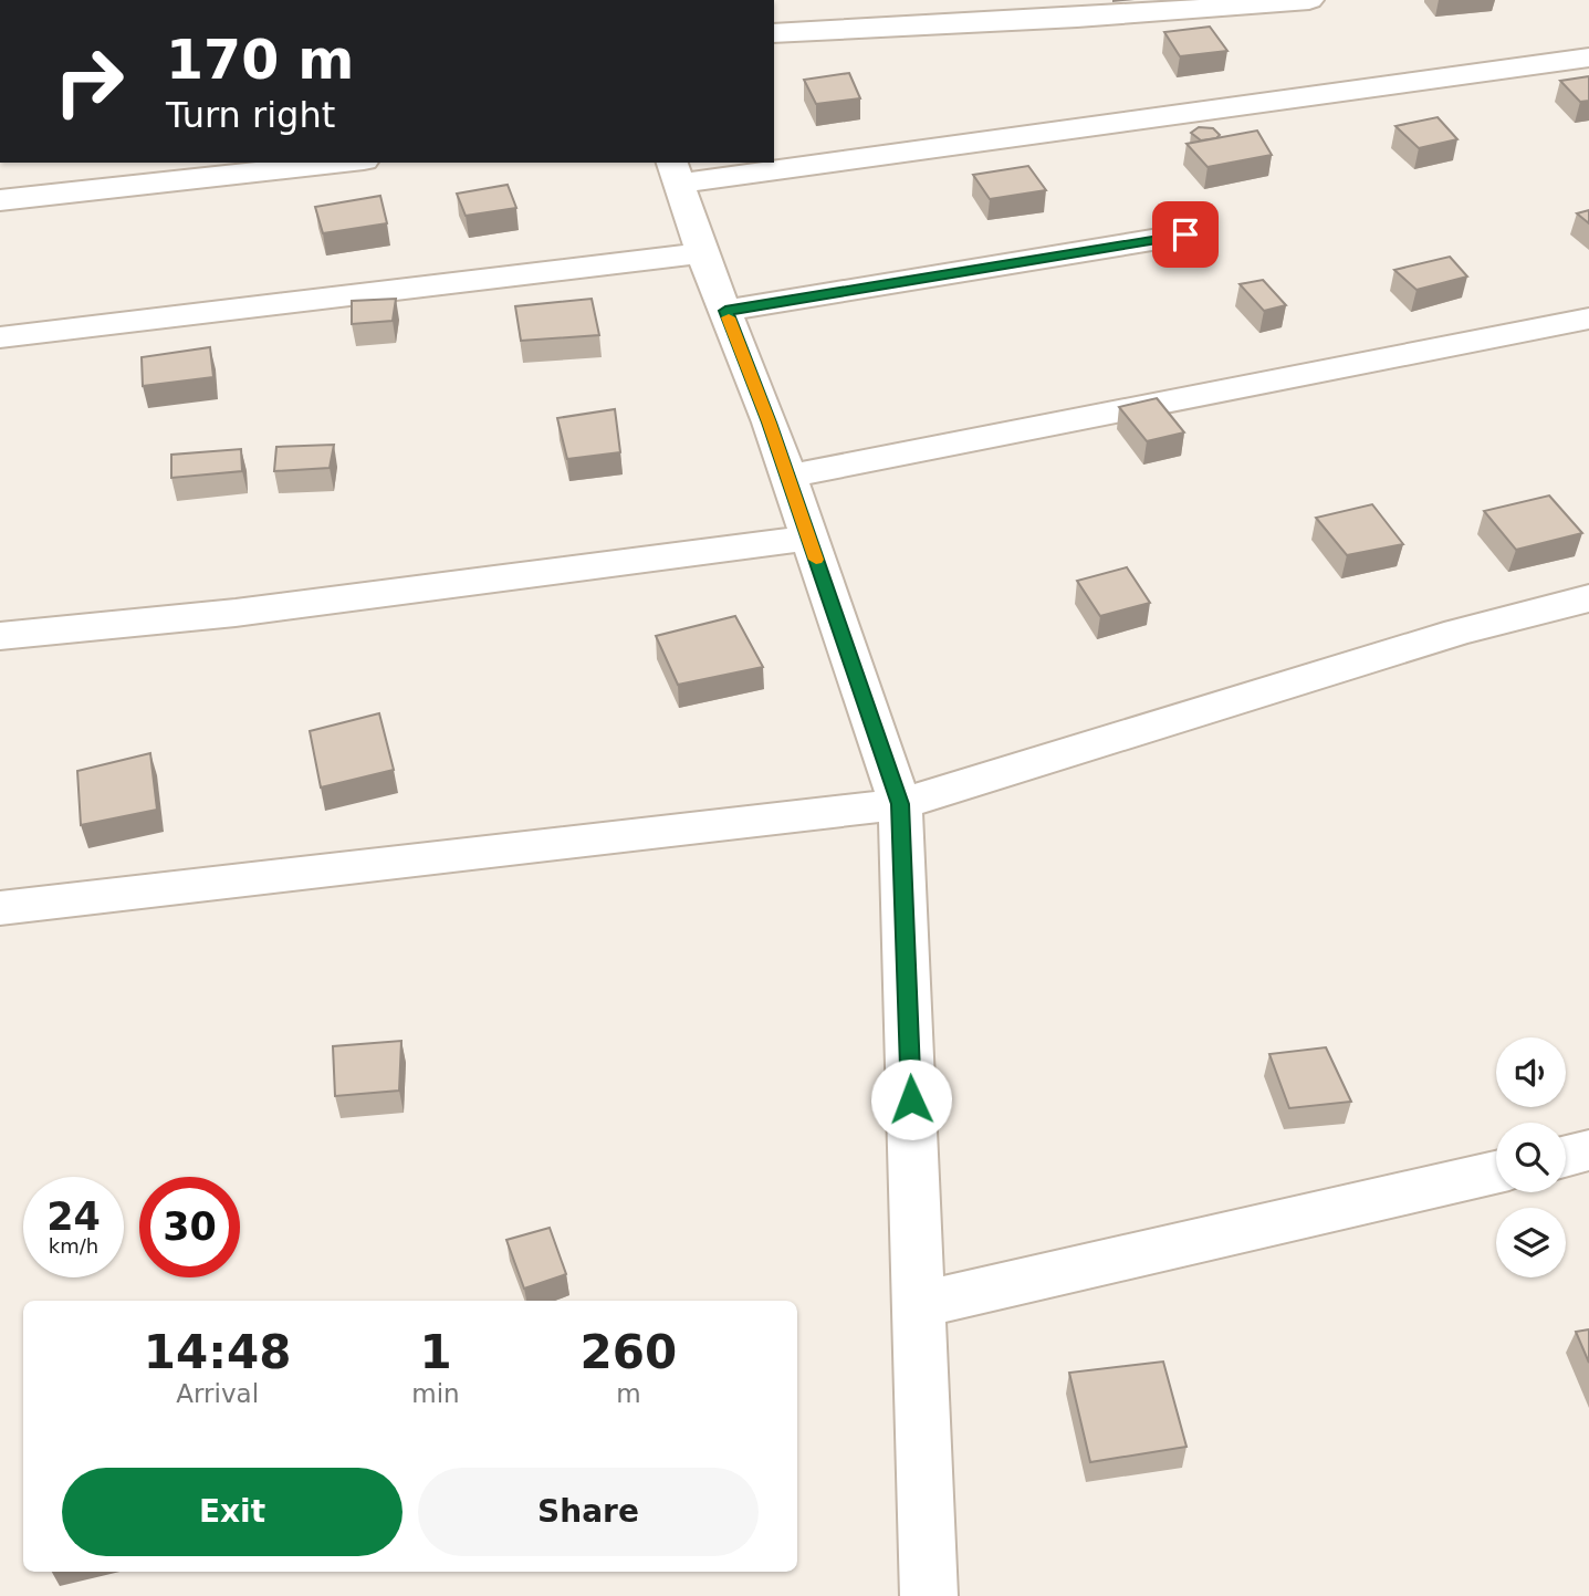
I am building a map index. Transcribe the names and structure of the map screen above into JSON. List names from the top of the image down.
{
  "page": {
    "turn": ["170 m", "Turn right"],
    "speed": "24 km/h",
    "limit": "30",
    "eta": [
      "14:48",
      "Arrival",
      "1",
      "min",
      "260",
      "m"
    ],
    "buttons": ["Exit", "Share"]
  }
}
